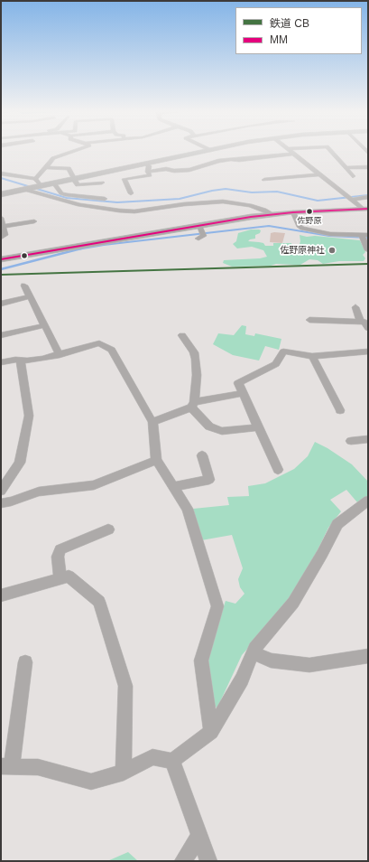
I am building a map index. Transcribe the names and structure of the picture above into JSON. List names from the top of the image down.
{
  "places": ["佐野原", "佐野原神社"],
  "lines": ["transit line MM", "rail line CB"],
  "legend": ["鉄道 CB", "MM"]
}
